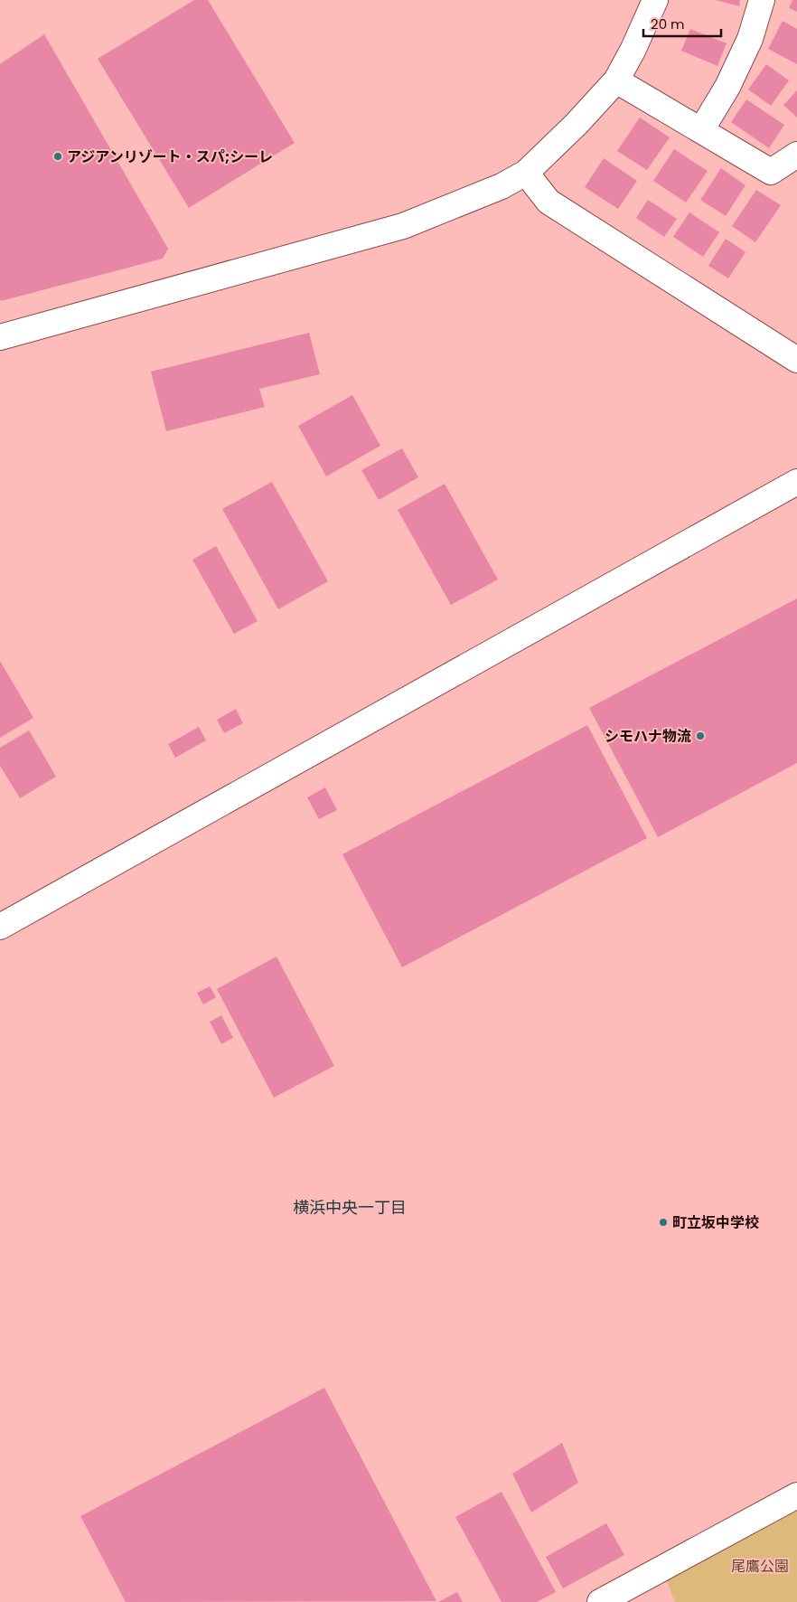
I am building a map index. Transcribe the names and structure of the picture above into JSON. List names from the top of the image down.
{
  "districts": ["横浜中央一丁目"],
  "parks": ["尾鷹公園"],
  "places": ["アジアンリゾート・スパ;シーレ", "シモハナ物流", "町立坂中学校"],
  "scale_bar": "20 m"
}
